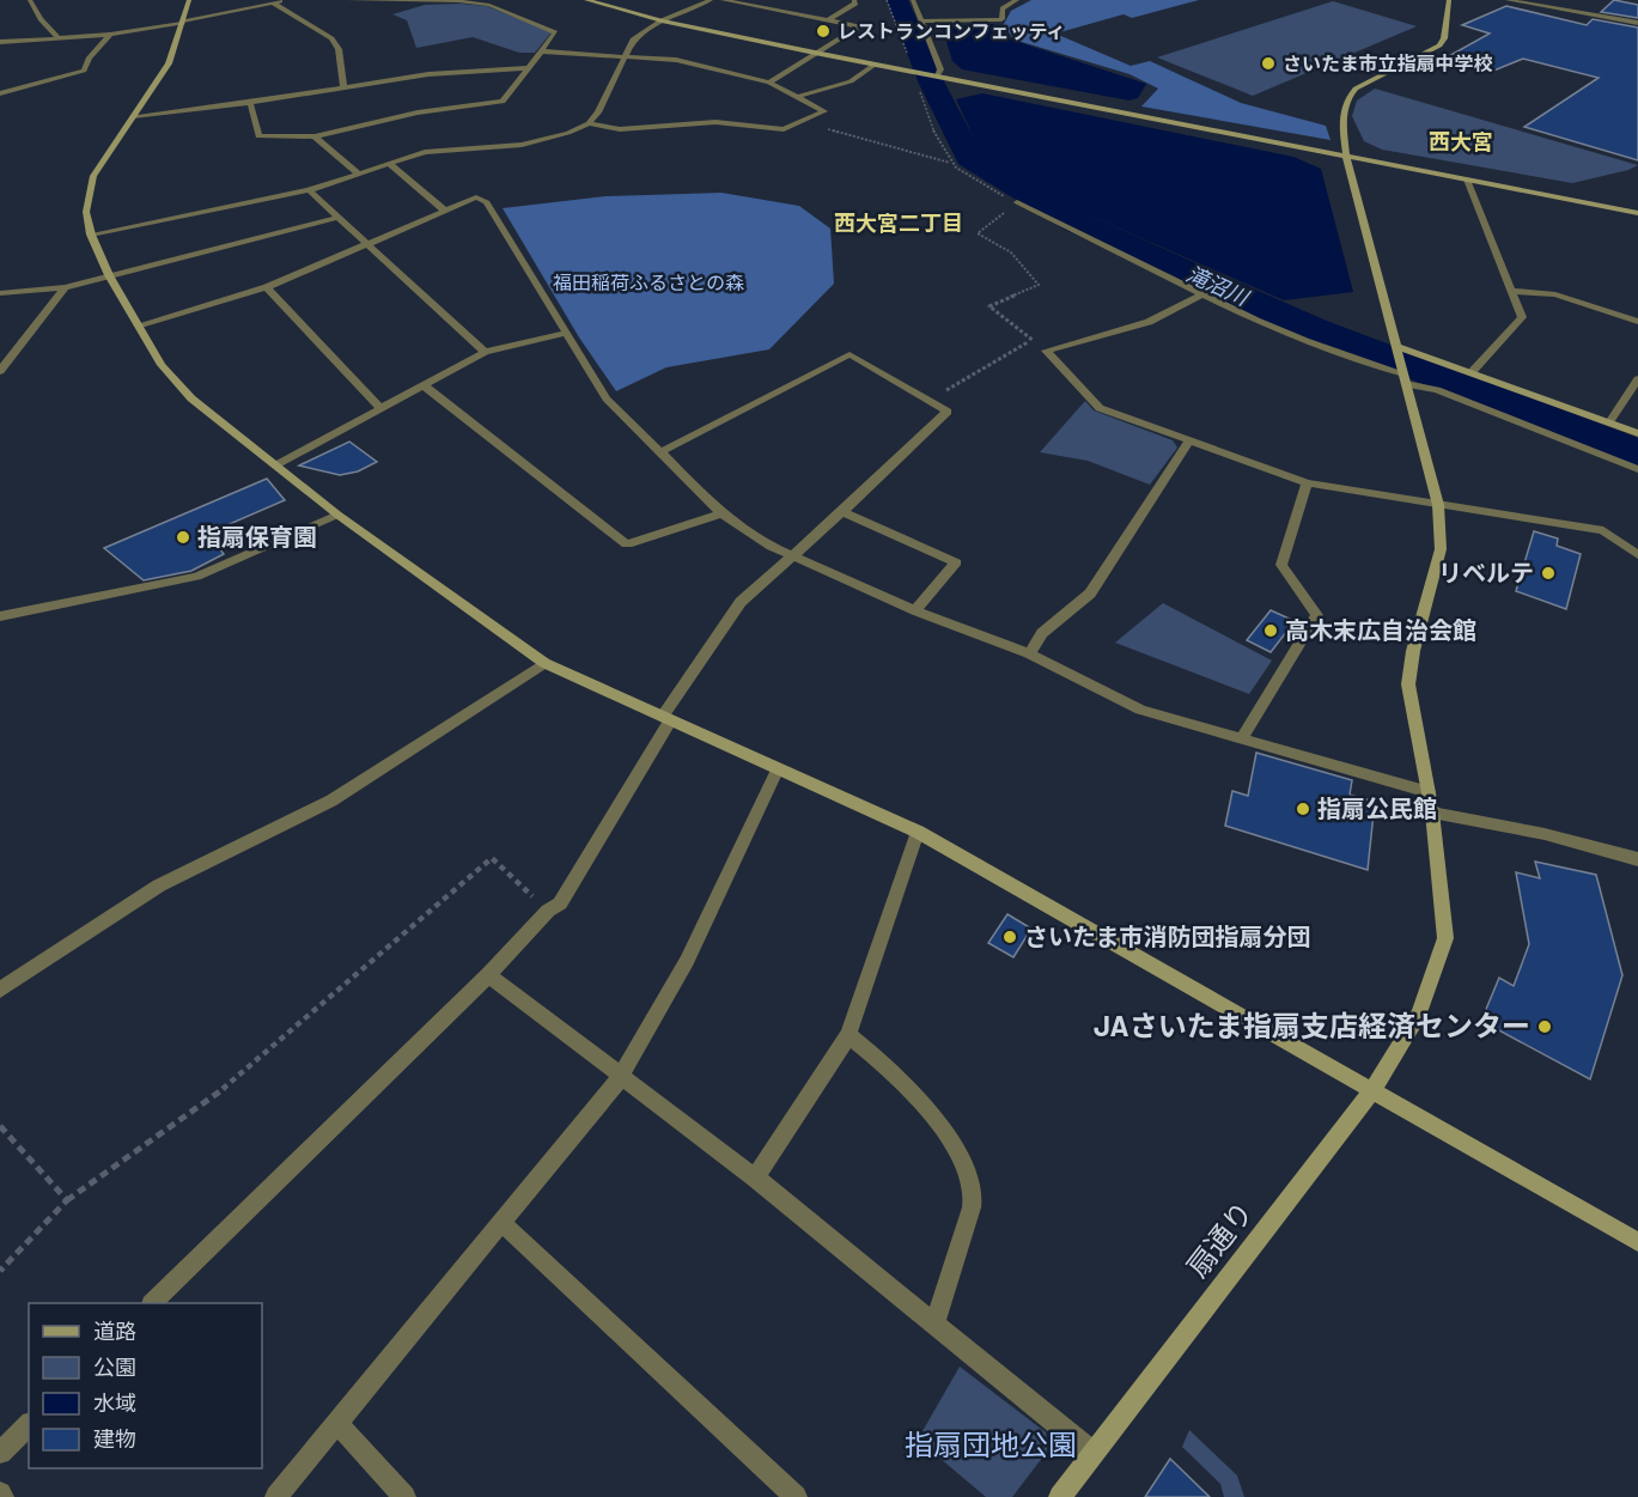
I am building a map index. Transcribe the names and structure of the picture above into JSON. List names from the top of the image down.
{
  "streets": {
    "street": ["扇通り"]
  },
  "districts": ["西大宮", "西大宮二丁目"],
  "water": ["滝沼川"],
  "parks": ["福田稲荷ふるさとの森", "指扇団地公園"],
  "places": [
    "レストランコンフェッティ",
    "さいたま市立指扇中学校",
    "指扇保育園",
    "リベルテ",
    "高木末広自治会館",
    "指扇公民館",
    "さいたま市消防団指扇分団",
    "JAさいたま指扇支店経済センター"
  ],
  "legend": [
    "道路",
    "公園",
    "水域",
    "建物"
  ]
}
